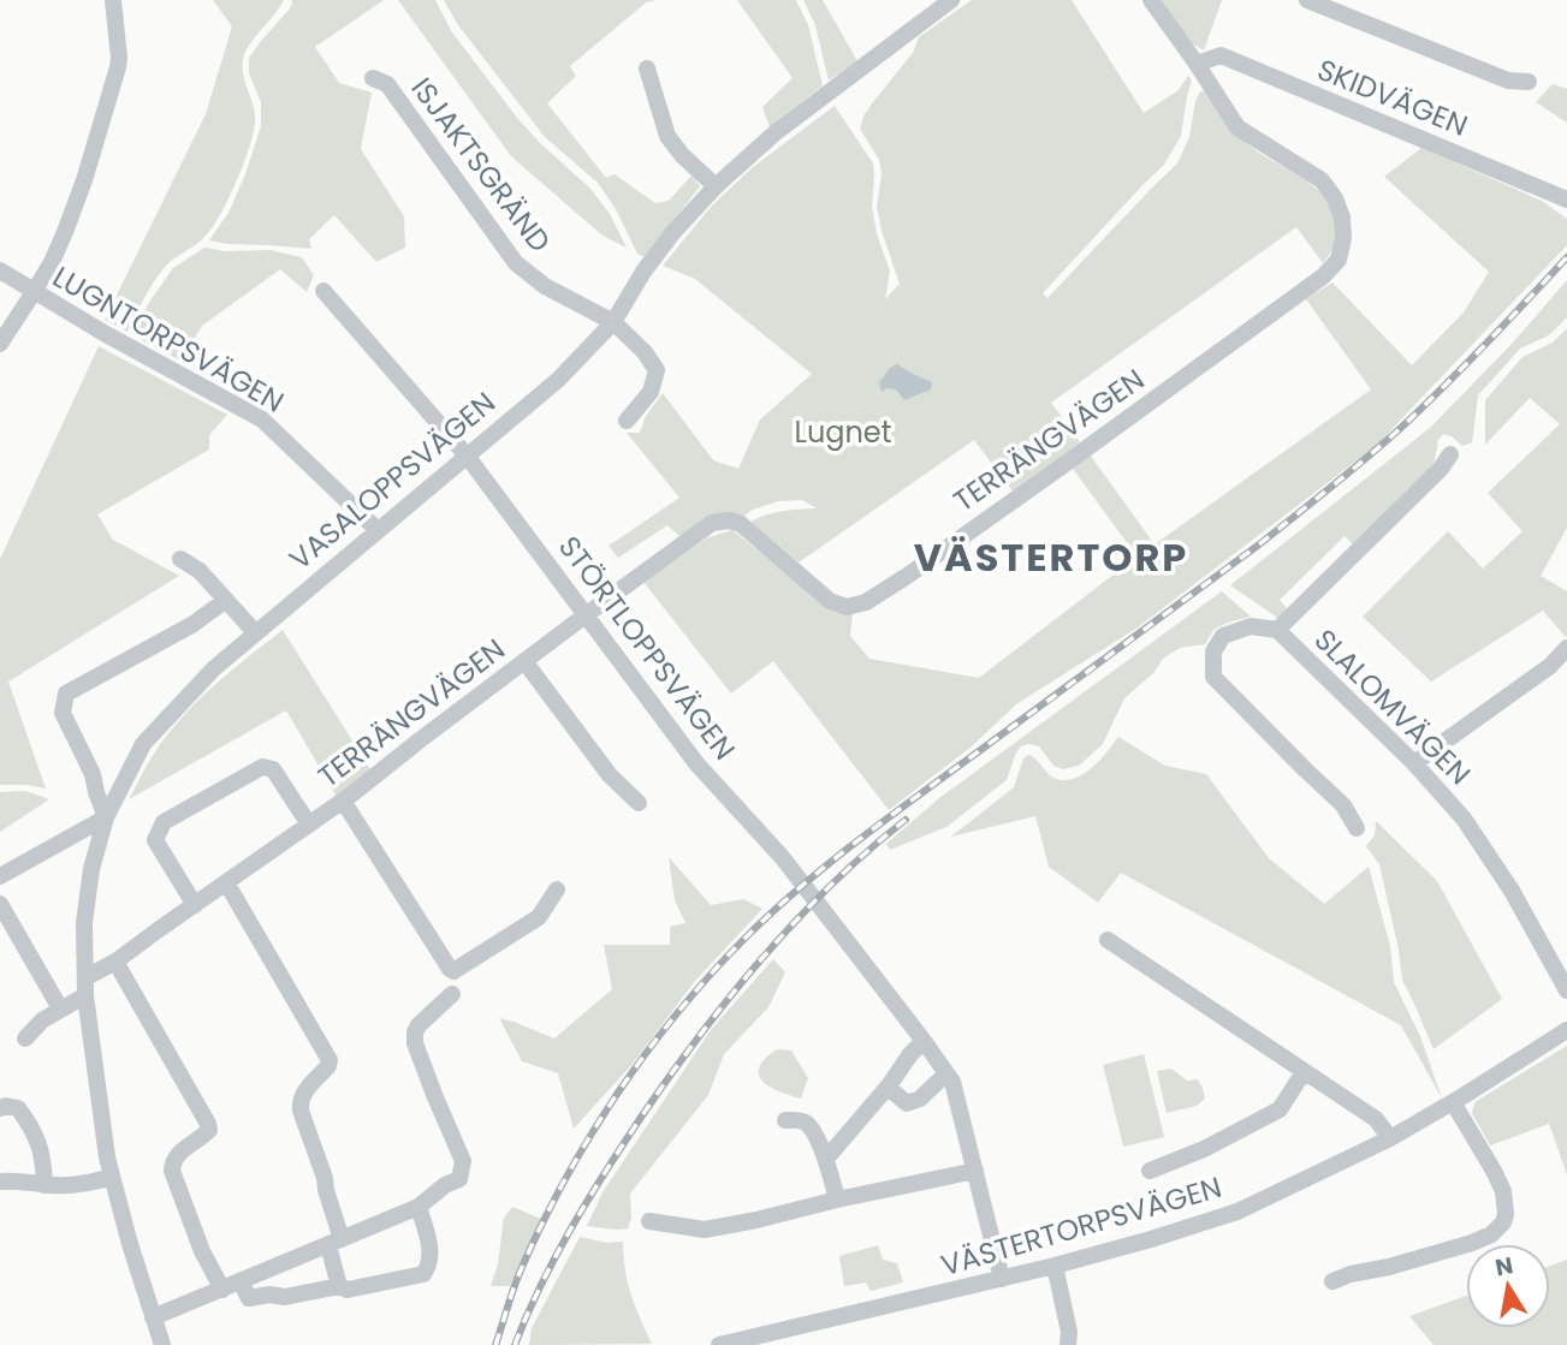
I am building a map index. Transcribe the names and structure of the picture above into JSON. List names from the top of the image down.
{
  "streets": {
    "street": [
      "SKIDVÄGEN",
      "ISJAKTSGRÄND",
      "LUGNTORPSVÄGEN",
      "TERRÄNGVÄGEN",
      "VASALOPPSVÄGEN",
      "STÖRTLOPPSVÄGEN",
      "SLALOMVÄGEN",
      "VÄSTERTORPSVÄGEN"
    ]
  },
  "crossings": [
    ["SKIDVÄGEN", "TERRÄNGVÄGEN"],
    ["ISJAKTSGRÄND", "VASALOPPSVÄGEN"],
    ["LUGNTORPSVÄGEN", "VASALOPPSVÄGEN"],
    ["TERRÄNGVÄGEN", "VASALOPPSVÄGEN"],
    ["TERRÄNGVÄGEN", "STÖRTLOPPSVÄGEN"],
    ["VASALOPPSVÄGEN", "STÖRTLOPPSVÄGEN"],
    ["STÖRTLOPPSVÄGEN", "VÄSTERTORPSVÄGEN"]
  ],
  "districts": ["VÄSTERTORP"],
  "parks": ["Lugnet"],
  "north": "top"
}
